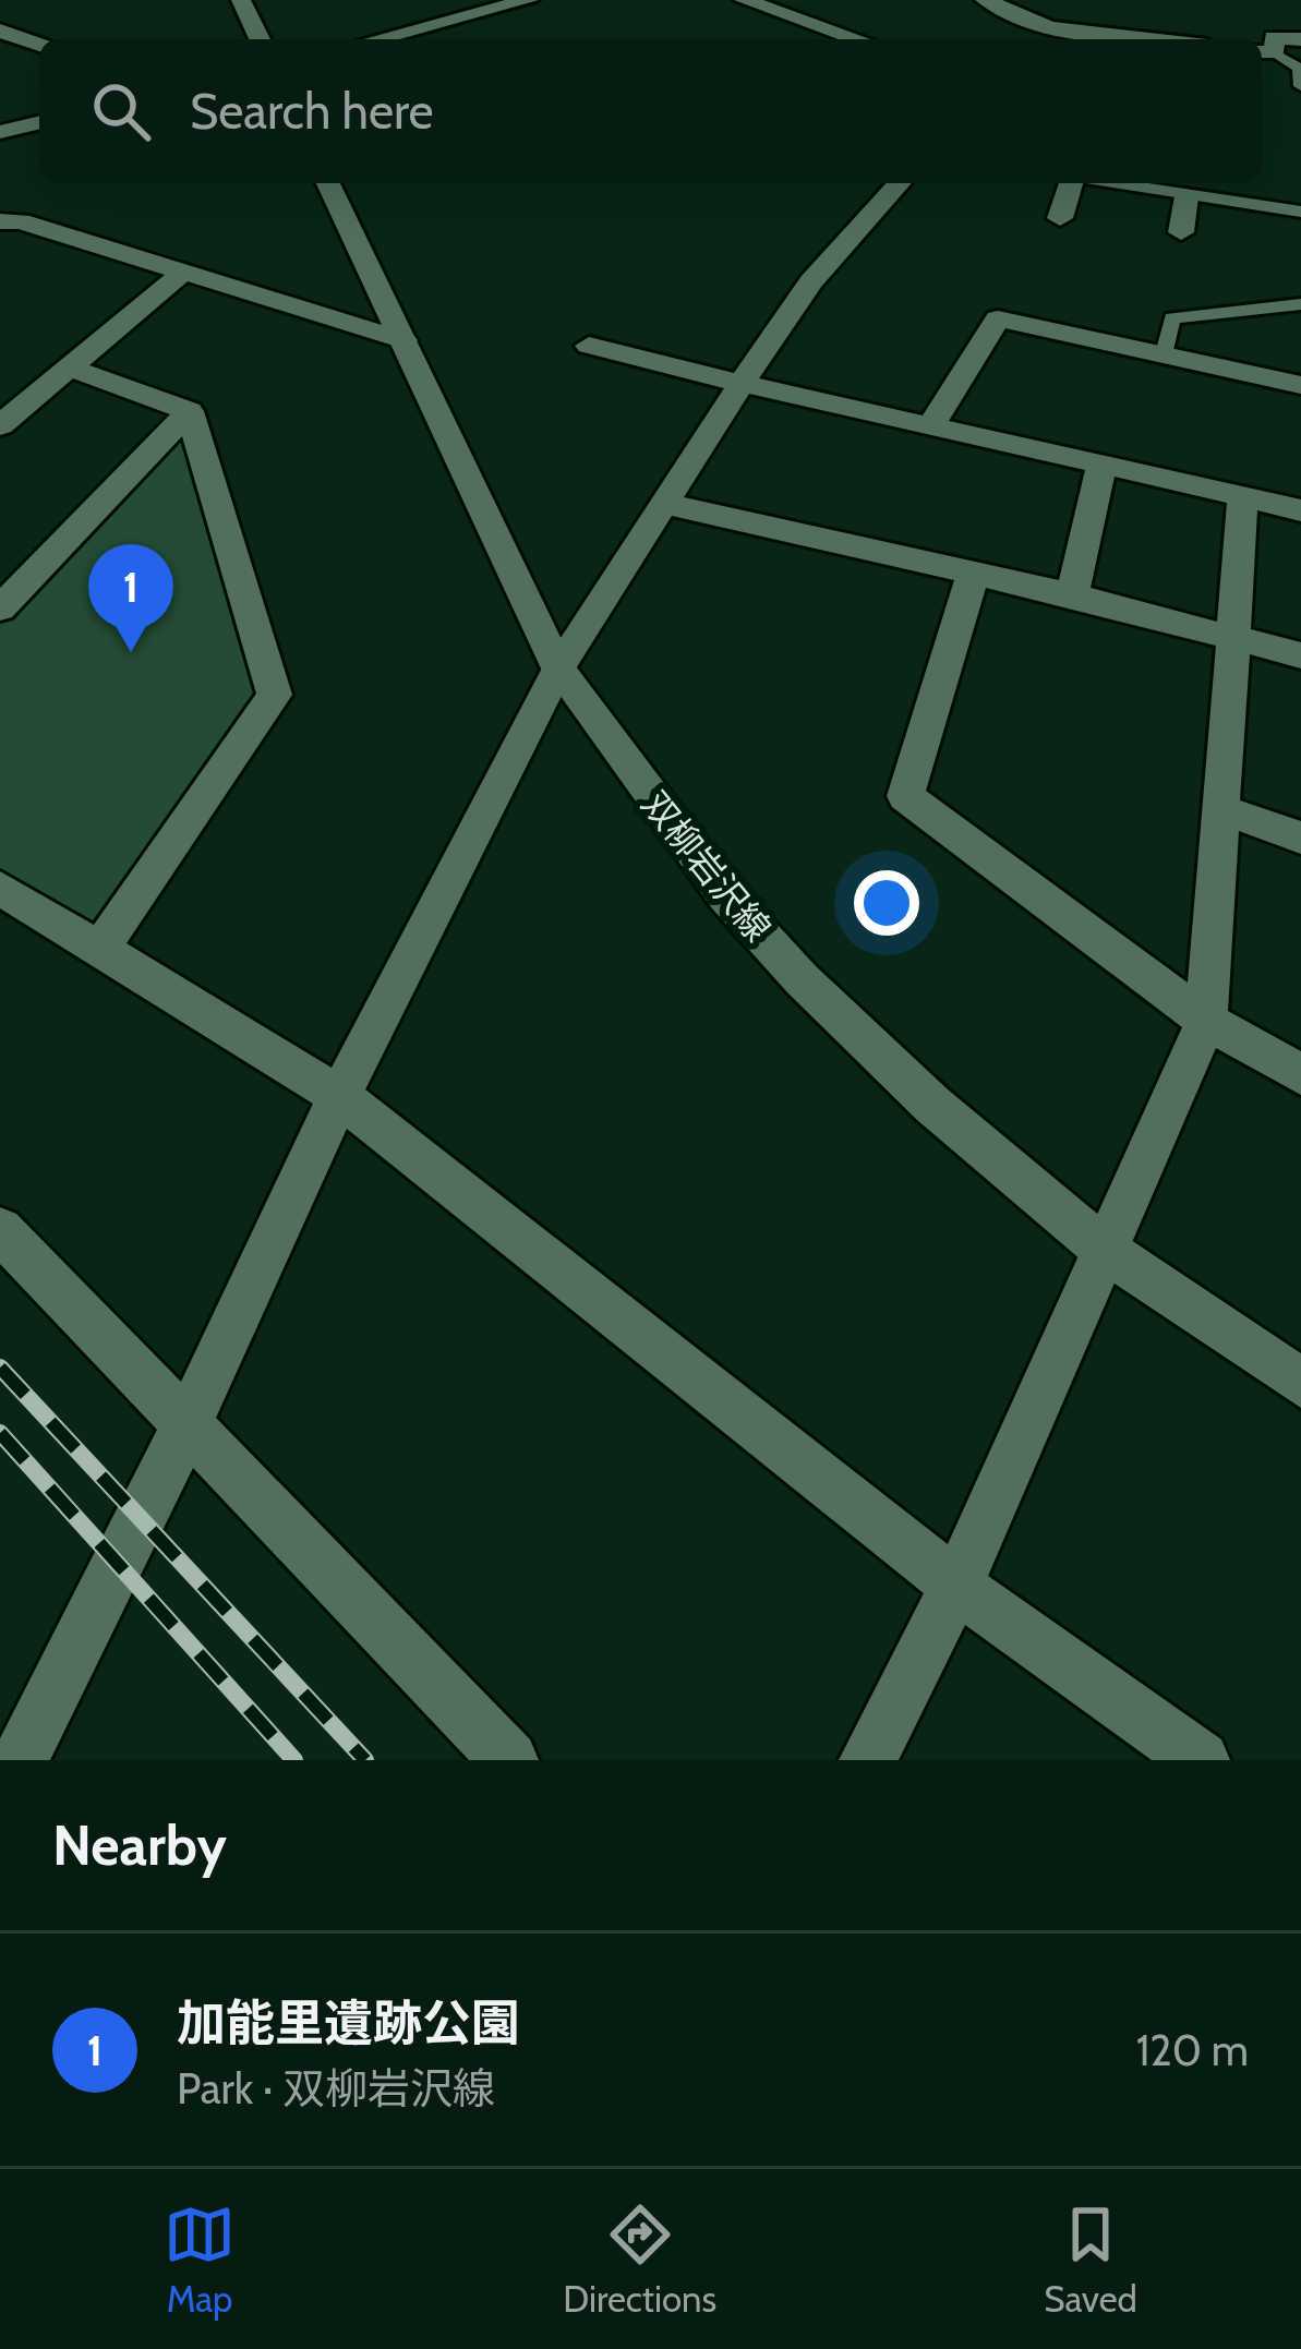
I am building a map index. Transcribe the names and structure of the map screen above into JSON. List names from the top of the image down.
{
  "streets": {
    "street": ["双柳岩沢線"]
  },
  "page": {
    "search": "Search here",
    "pins": "1",
    "heading": "Nearby",
    "list": [
      {
        "mark": "1",
        "name": "加能里遺跡公園",
        "note": "Park · 双柳岩沢線",
        "value": "120 m"
      }
    ],
    "nav": ["Map", "Directions", "Saved"]
  }
}
